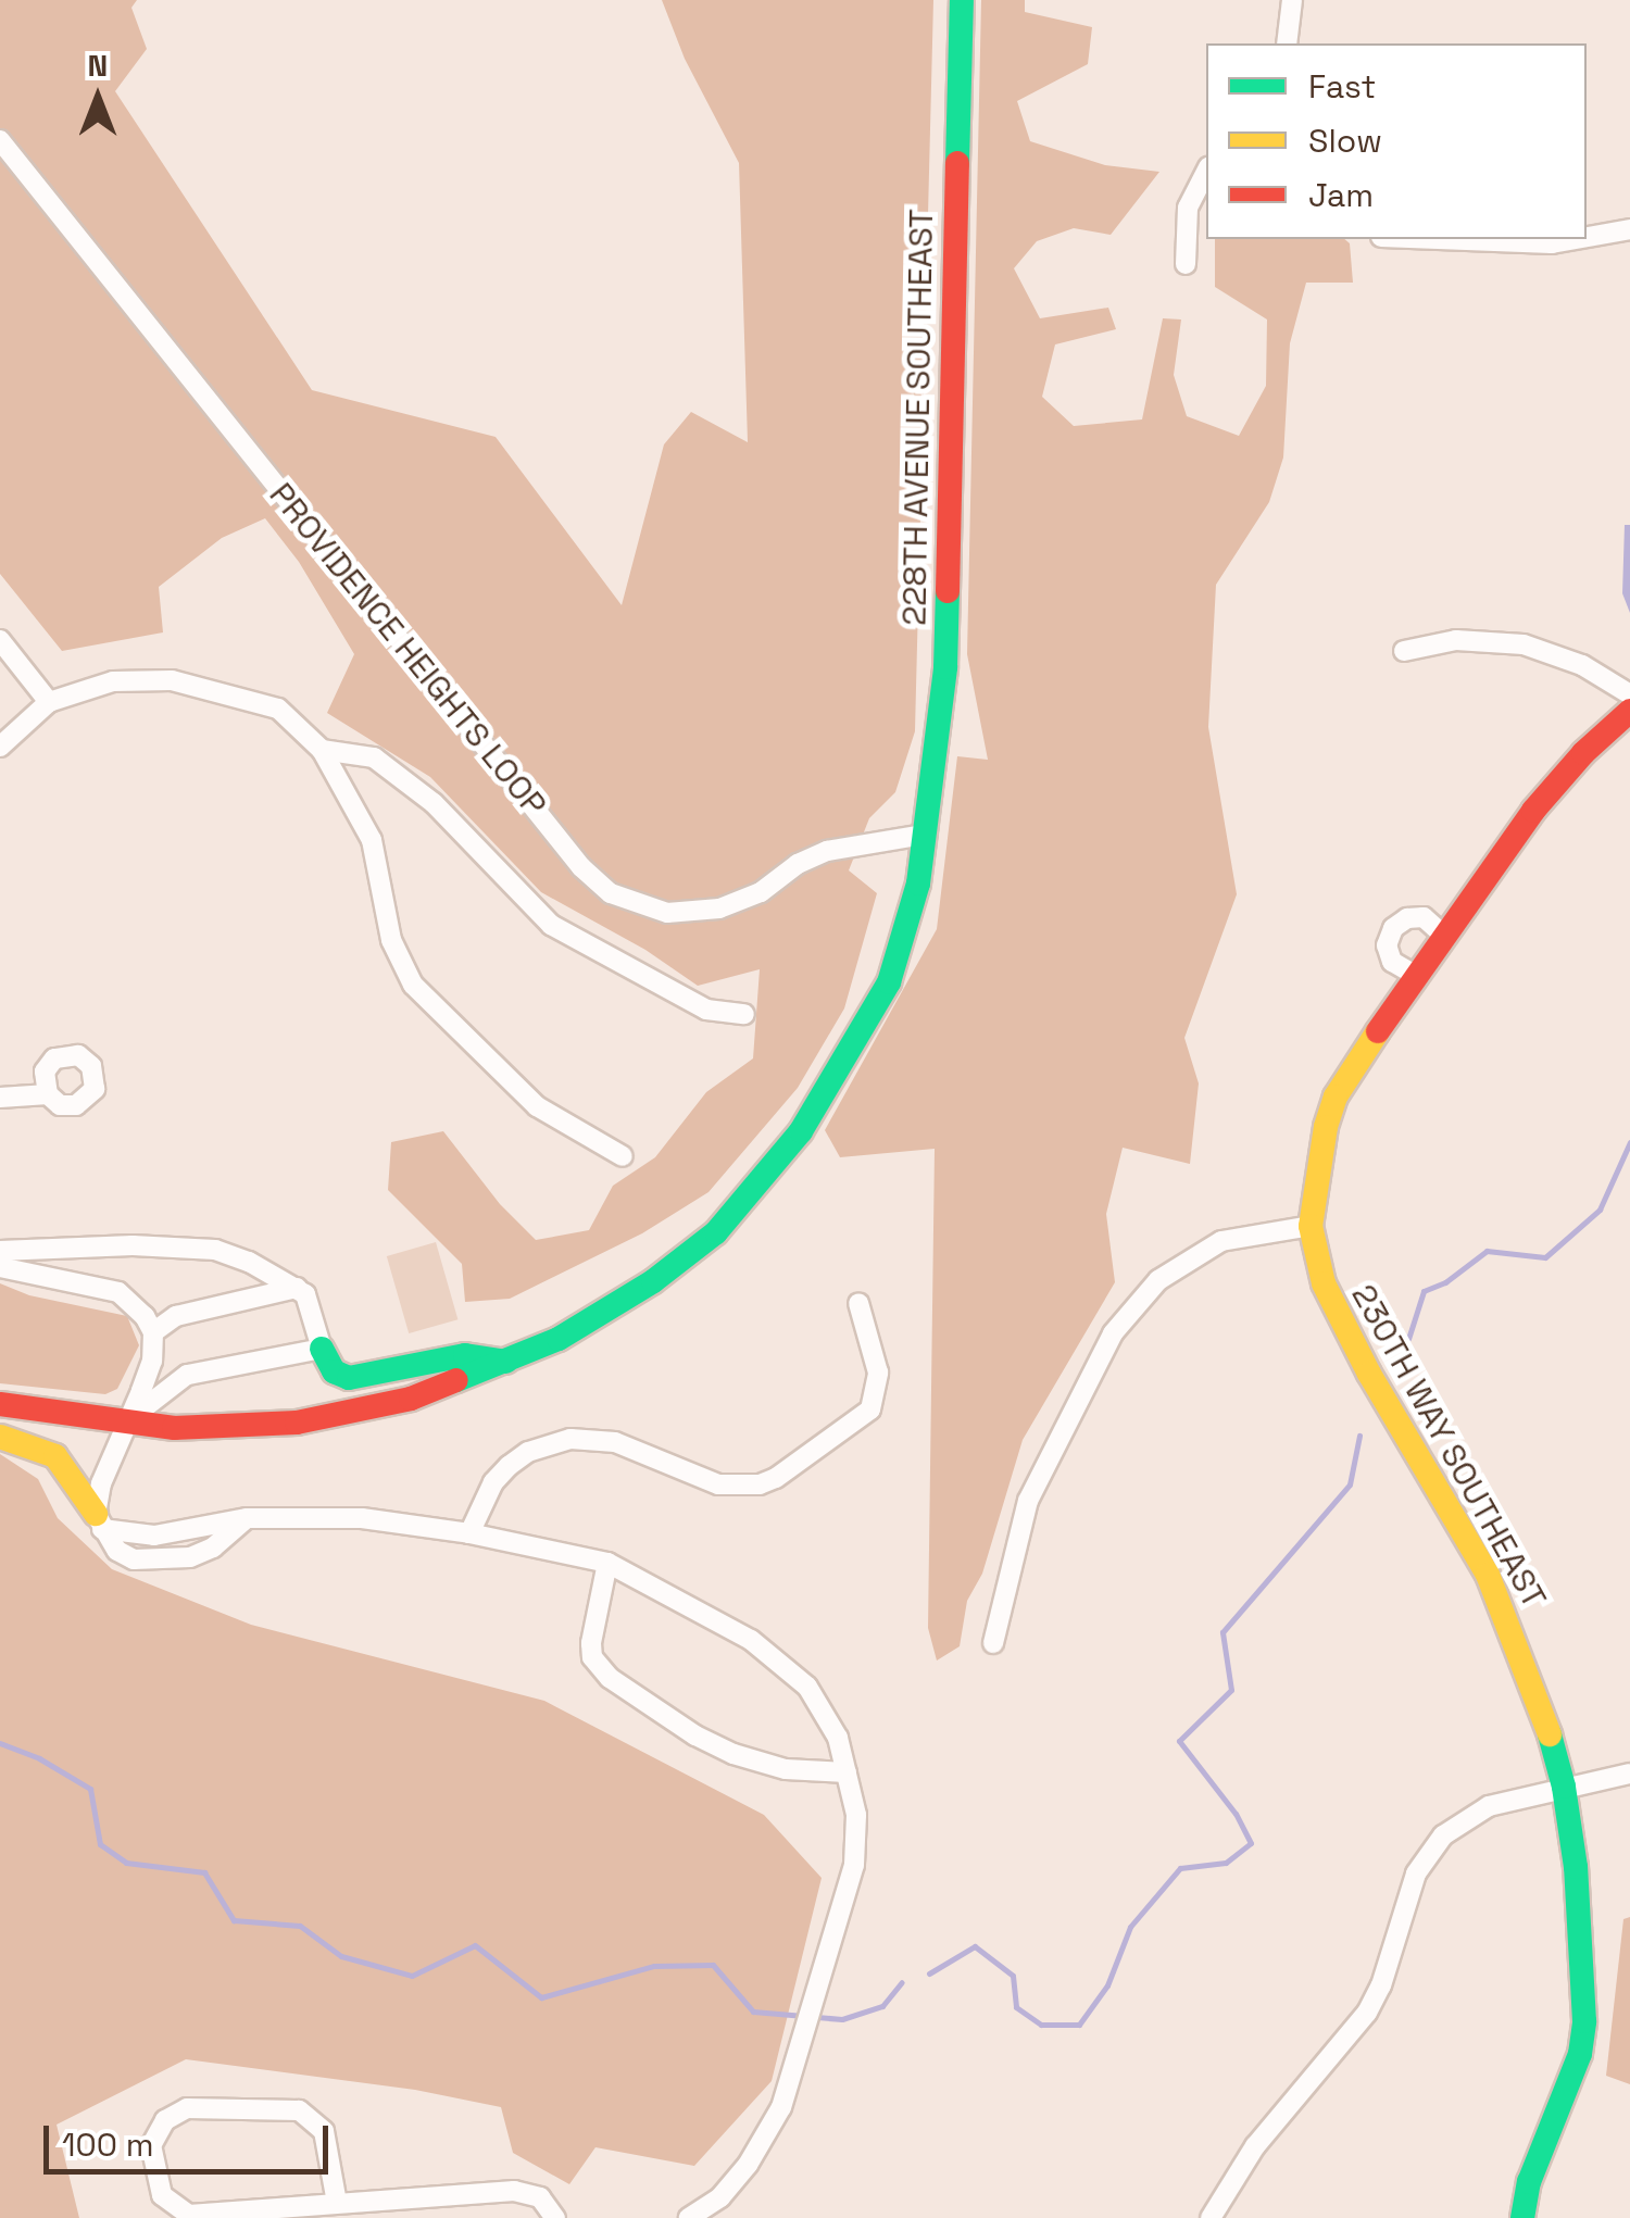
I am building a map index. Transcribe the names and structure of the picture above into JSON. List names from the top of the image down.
{
  "streets": {
    "main road": ["228TH AVENUE SOUTHEAST", "230TH WAY SOUTHEAST"],
    "street": ["PROVIDENCE HEIGHTS LOOP"]
  },
  "crossings": [
    ["228TH AVENUE SOUTHEAST", "PROVIDENCE HEIGHTS LOOP"]
  ],
  "legend": ["Fast", "Slow", "Jam"],
  "scale_bar": "100 m",
  "north": "top"
}
